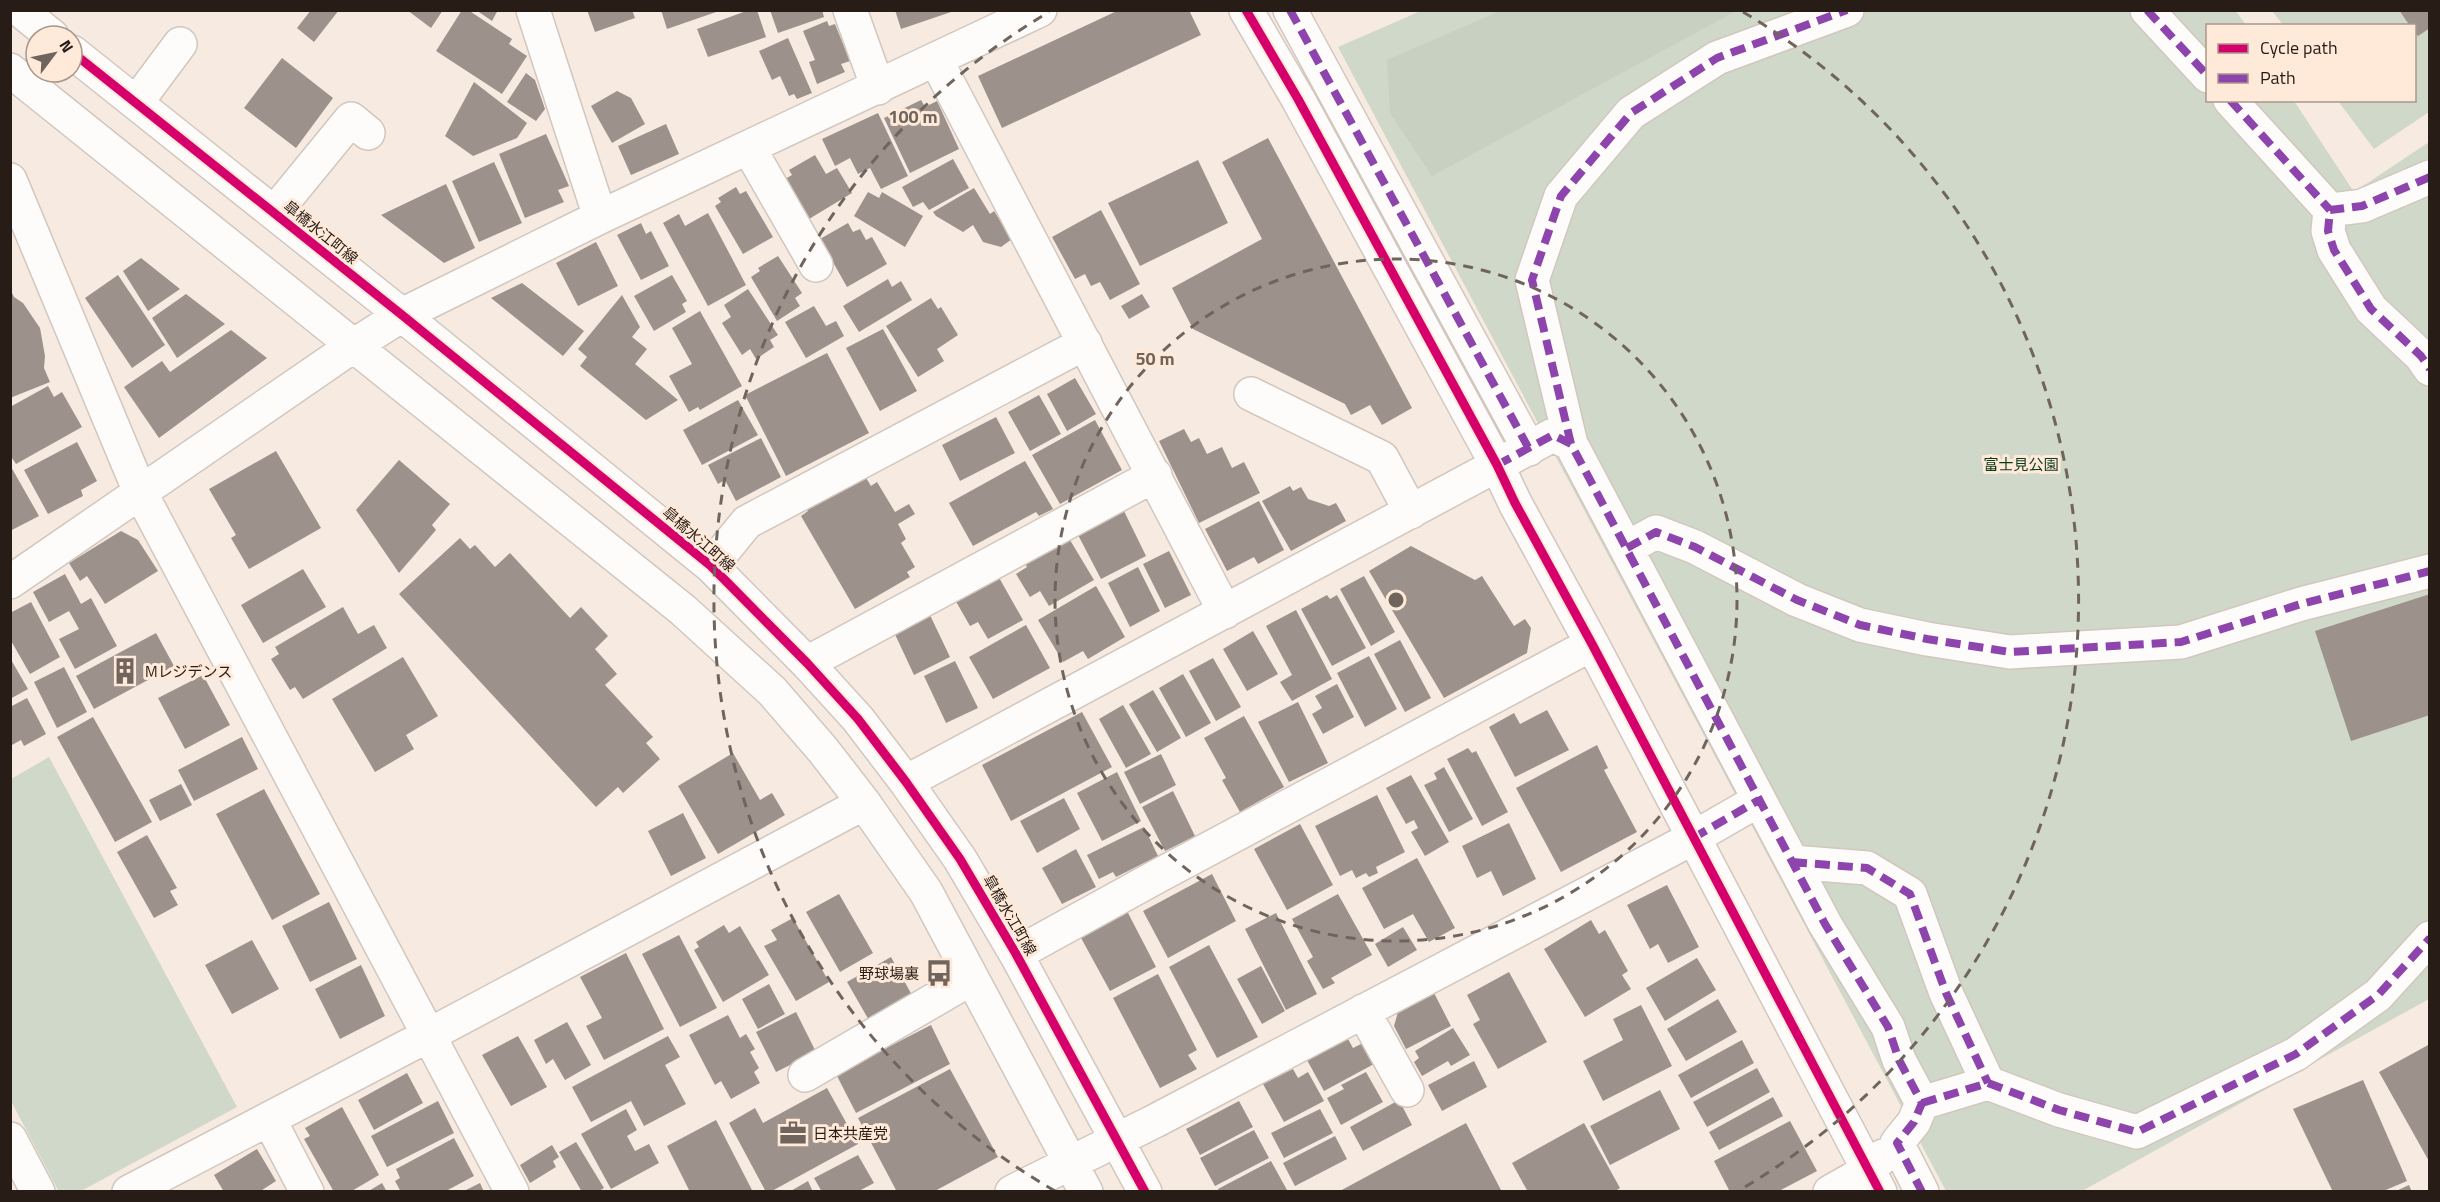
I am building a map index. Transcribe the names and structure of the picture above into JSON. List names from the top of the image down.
{
  "streets": {
    "street": ["皐橋水江町線"]
  },
  "parks": ["富士見公園"],
  "places": {
    "building": ["Mレジデンス"],
    "bus stop": ["野球場裏"],
    "office": ["日本共産党"]
  },
  "legend": ["Cycle path", "Path"],
  "north": "top right",
  "rings": ["100 m", "50 m"]
}
